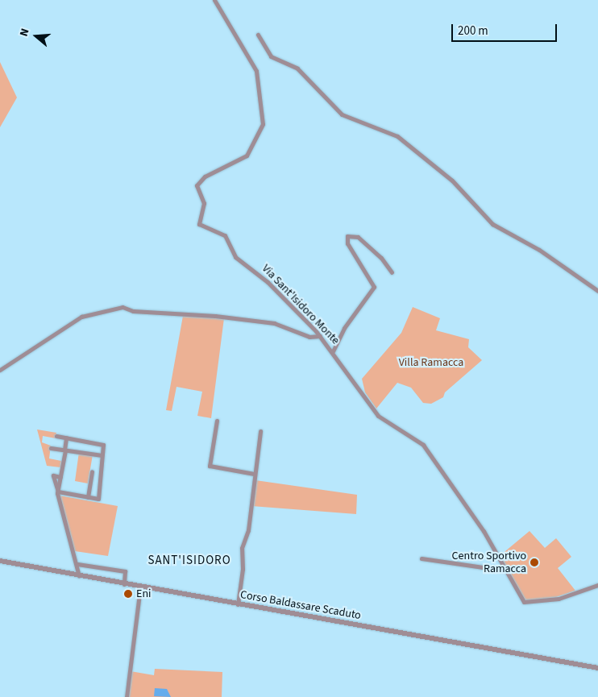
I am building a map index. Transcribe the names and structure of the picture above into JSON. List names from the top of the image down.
{
  "streets": {
    "street": ["Via Sant'Isidoro Monte", "Corso Baldassare Scaduto"]
  },
  "districts": ["SANT'ISIDORO"],
  "parks": ["Villa Ramacca"],
  "places": ["Centro Sportivo Ramacca", "Eni"],
  "scale_bar": "200 m",
  "north": "left"
}
